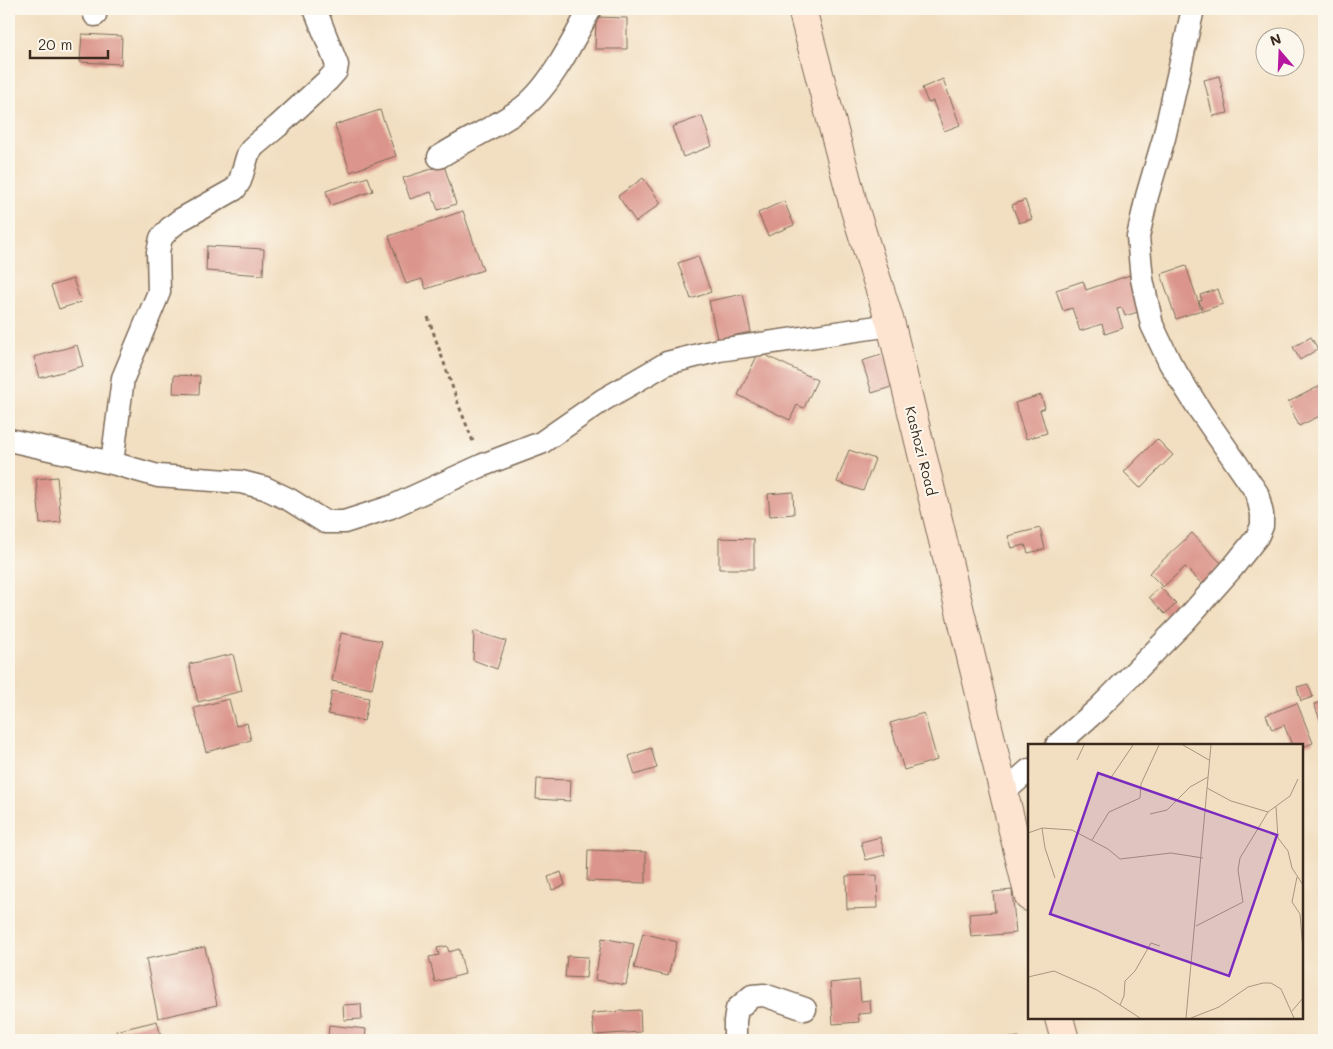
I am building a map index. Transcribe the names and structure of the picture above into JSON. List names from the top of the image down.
{
  "streets": {
    "main road": ["Kashozi Road"]
  },
  "scale_bar": "20 m",
  "north": "top"
}
